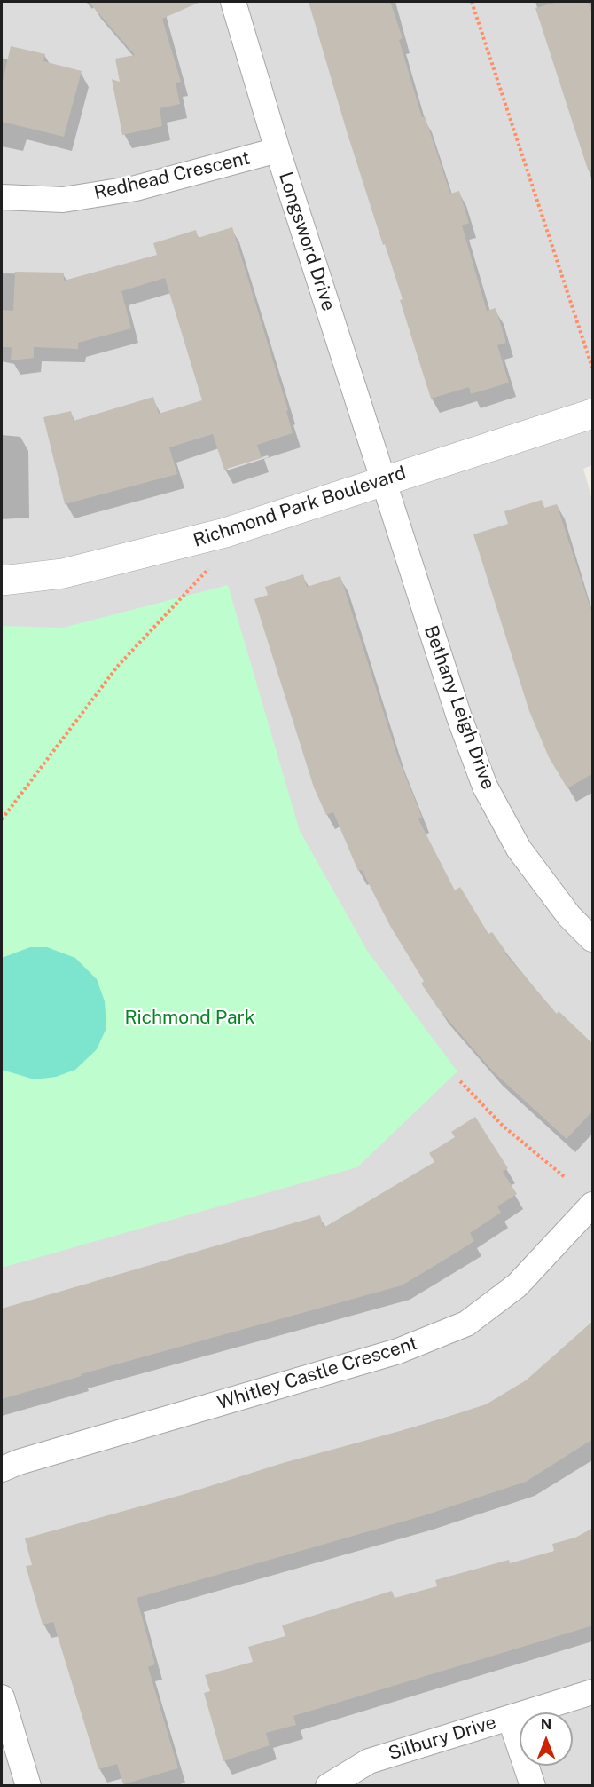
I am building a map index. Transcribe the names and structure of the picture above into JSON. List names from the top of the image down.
{
  "streets": {
    "street": [
      "Redhead Crescent",
      "Longsword Drive",
      "Richmond Park Boulevard",
      "Bethany Leigh Drive",
      "Whitley Castle Crescent",
      "Silbury Drive"
    ]
  },
  "crossings": [
    ["Redhead Crescent", "Longsword Drive"],
    ["Longsword Drive", "Richmond Park Boulevard"],
    ["Longsword Drive", "Bethany Leigh Drive"],
    ["Richmond Park Boulevard", "Bethany Leigh Drive"]
  ],
  "parks": ["Richmond Park"],
  "north": "top"
}
